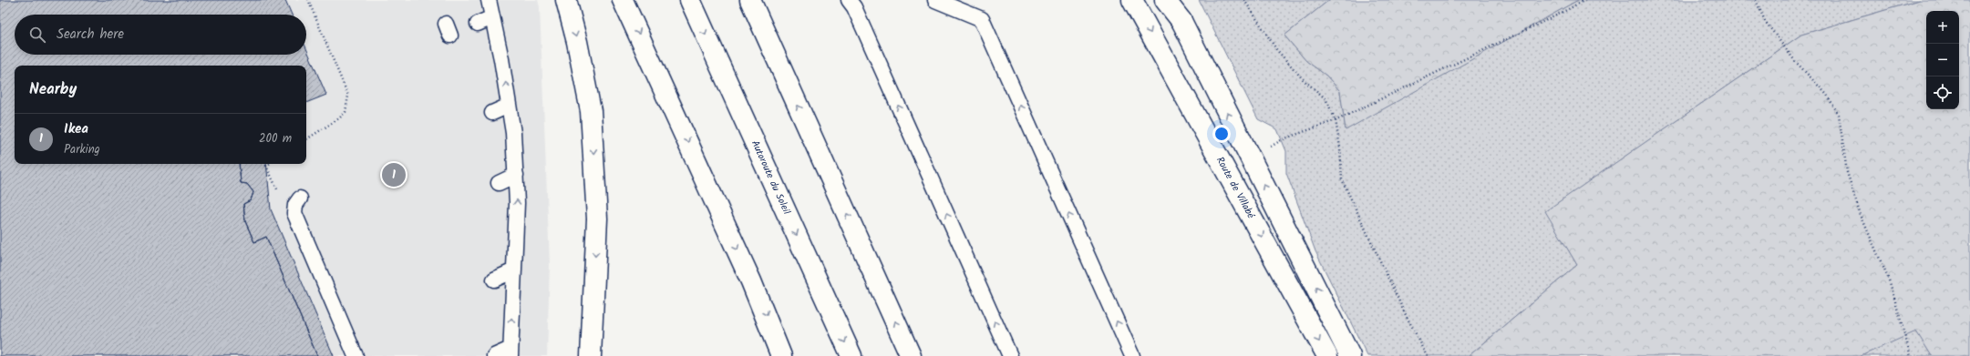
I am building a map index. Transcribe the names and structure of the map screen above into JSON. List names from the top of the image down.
{
  "streets": {
    "main road": ["Autoroute du Soleil", "Route de Villabé"]
  },
  "page": {
    "map_buttons": ["+", "−"],
    "search": "Search here",
    "heading": "Nearby",
    "list": [
      {
        "mark": "1",
        "name": "Ikea",
        "note": "Parking",
        "value": "200 m"
      }
    ],
    "pins": "1"
  }
}
